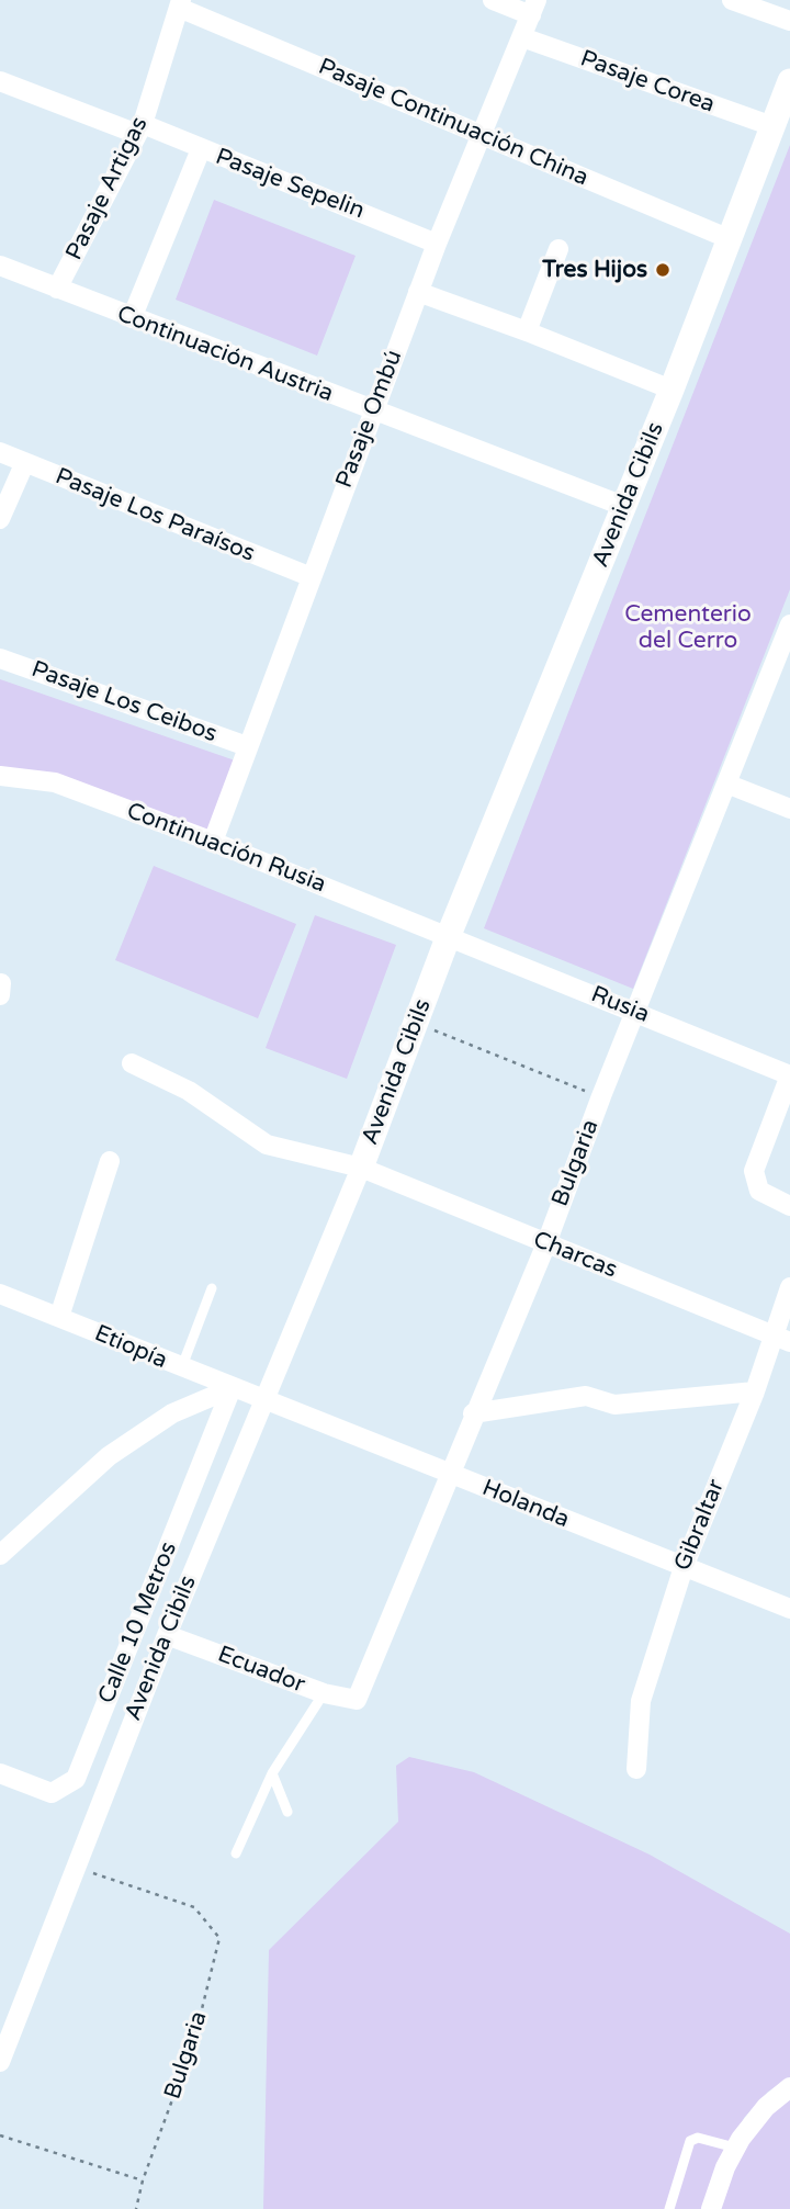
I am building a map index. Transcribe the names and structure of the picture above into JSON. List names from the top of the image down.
{
  "streets": {
    "street": [
      "Pasaje Corea",
      "Pasaje Continuación China",
      "Pasaje Sepelin",
      "Pasaje Artigas",
      "Continuación Austria",
      "Pasaje Ombú",
      "Avenida Cibils",
      "Pasaje Los Paraísos",
      "Pasaje Los Ceibos",
      "Continuación Rusia",
      "Rusia",
      "Bulgaria",
      "Charcas",
      "Etiopía",
      "Holanda",
      "Gibraltar",
      "Calle 10 Metros",
      "Ecuador"
    ]
  },
  "crossings": [
    ["Pasaje Corea", "Pasaje Ombú"],
    ["Pasaje Corea", "Avenida Cibils"],
    ["Pasaje Continuación China", "Pasaje Artigas"],
    ["Pasaje Continuación China", "Pasaje Ombú"],
    ["Pasaje Continuación China", "Avenida Cibils"],
    ["Pasaje Sepelin", "Pasaje Artigas"],
    ["Pasaje Sepelin", "Pasaje Ombú"],
    ["Pasaje Artigas", "Continuación Austria"],
    ["Continuación Austria", "Pasaje Ombú"],
    ["Continuación Austria", "Avenida Cibils"],
    ["Pasaje Ombú", "Pasaje Los Paraísos"],
    ["Pasaje Ombú", "Pasaje Los Ceibos"],
    ["Pasaje Ombú", "Continuación Rusia"],
    ["Avenida Cibils", "Continuación Rusia"],
    ["Avenida Cibils", "Rusia"],
    ["Avenida Cibils", "Bulgaria"],
    ["Avenida Cibils", "Charcas"],
    ["Avenida Cibils", "Etiopía"],
    ["Avenida Cibils", "Holanda"],
    ["Avenida Cibils", "Ecuador"],
    ["Continuación Rusia", "Rusia"],
    ["Rusia", "Bulgaria"],
    ["Bulgaria", "Charcas"],
    ["Bulgaria", "Holanda"],
    ["Bulgaria", "Ecuador"],
    ["Charcas", "Gibraltar"],
    ["Etiopía", "Holanda"],
    ["Etiopía", "Calle 10 Metros"],
    ["Holanda", "Gibraltar"]
  ],
  "parks": ["Cementerio del Cerro"],
  "places": ["Tres Hijos"]
}
